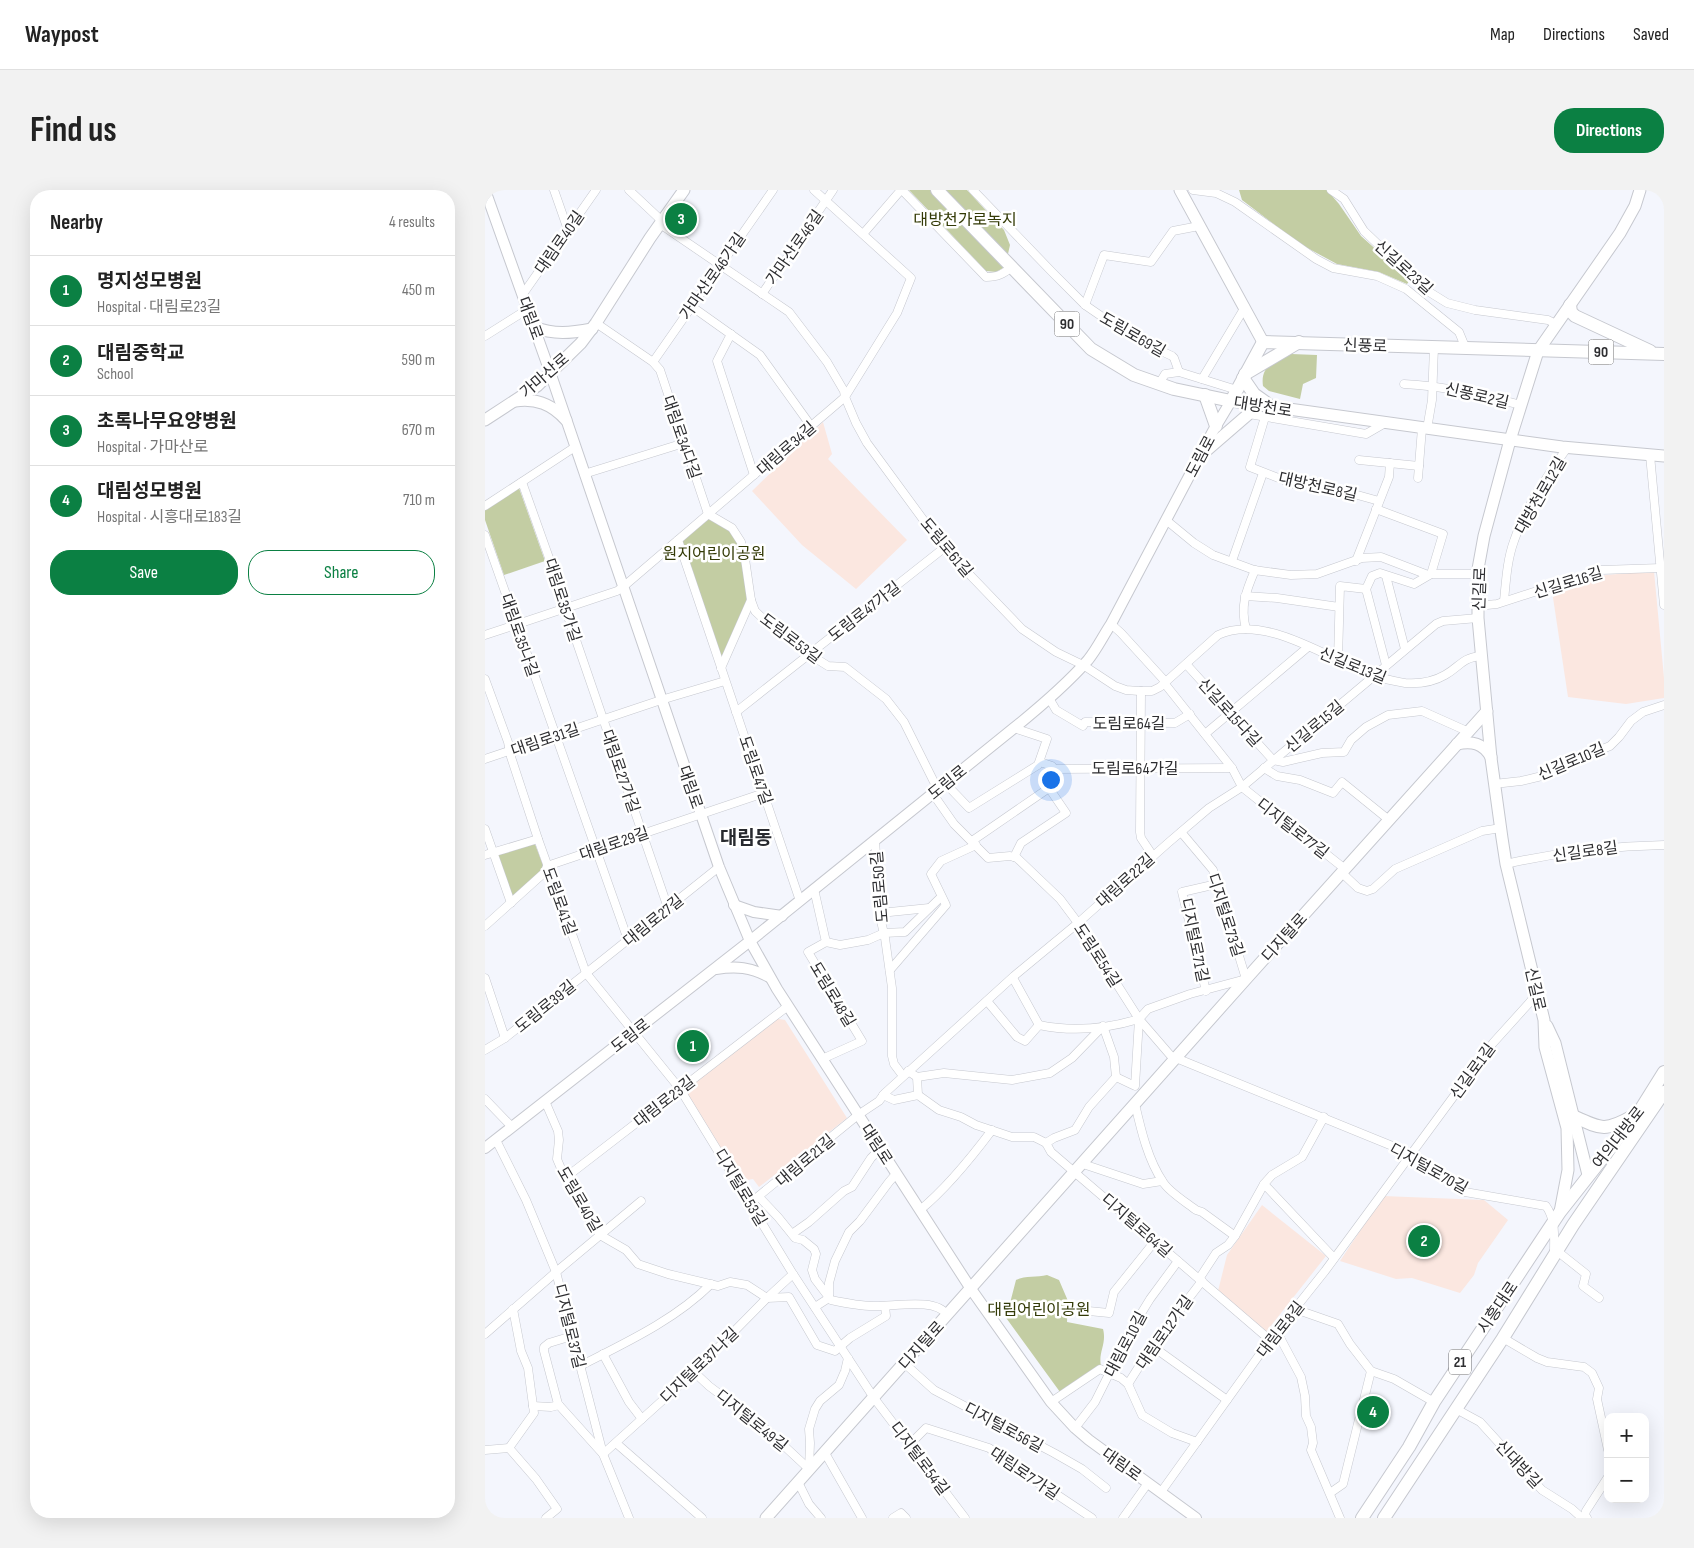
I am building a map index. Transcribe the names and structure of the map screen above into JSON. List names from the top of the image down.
{
  "streets": {
    "main road": [
      "90",
      "신풍로",
      "가마산로",
      "대방천로",
      "도림로",
      "신길로",
      "디지털로",
      "여의대방로",
      "시흥대로",
      "21"
    ],
    "street": [
      "대림로40길",
      "가마산로46길",
      "신길로23길",
      "가마산로46가길",
      "대림로",
      "도림로69길",
      "신풍로2길",
      "대림로34다길",
      "대림로34길",
      "대방천로8길",
      "대방천로12길",
      "도림로61길",
      "신길로16길",
      "대림로35가길",
      "도림로47가길",
      "대림로35나길",
      "도림로53길",
      "신길로13길",
      "신길로15다길",
      "도림로64길",
      "신길로15길",
      "대림로31길",
      "신길로10길",
      "도림로64가길",
      "도림로47길",
      "대림로27가길",
      "디지털로77길",
      "대림로29길",
      "신길로8길",
      "대림로22길",
      "도림로50길",
      "도림로41길",
      "디지털로73길",
      "대림로27길",
      "디지털로71길",
      "도림로54길",
      "도림로48길",
      "도림로39길",
      "신길로1길",
      "대림로23길",
      "대림로21길",
      "디지털로70길",
      "디지털로53길",
      "도림로40길",
      "디지털로64길",
      "디지털로37길",
      "대림로8길",
      "대림로12가길",
      "대림로10길",
      "디지털로37나길",
      "디지털로49길",
      "디지털로56길",
      "디지털로54길",
      "신대방길",
      "대림로7가길"
    ]
  },
  "crossings": [
    ["대림로40길", "대림로"],
    ["가마산로46길", "대림로34길"],
    ["가마산로46길", "도림로61길"],
    ["신길로23길", "신길로"],
    ["가마산로46가길", "대림로34다길"],
    ["가마산로46가길", "도림로61길"],
    ["대림로", "가마산로"],
    ["대림로", "대림로34길"],
    ["대림로", "도림로"],
    ["대림로", "대림로31길"],
    ["대림로", "대림로29길"],
    ["대림로", "대림로22길"],
    ["대림로", "대림로27길"],
    ["대림로", "디지털로"],
    ["대림로", "도림로48길"],
    ["대림로", "대림로23길"],
    ["대림로", "대림로21길"],
    ["대림로", "대림로8길"],
    ["대림로", "대림로10길"],
    ["도림로69길", "대방천로"],
    ["도림로69길", "도림로"],
    ["신풍로", "신풍로2길"],
    ["신풍로", "도림로"],
    ["신풍로", "신길로"],
    ["신풍로2길", "대방천로"],
    ["신풍로2길", "신길로"],
    ["대방천로", "도림로"],
    ["대방천로", "대방천로8길"],
    ["대방천로", "대방천로12길"],
    ["대방천로", "신길로"],
    ["대림로34다길", "대림로34길"],
    ["대림로34다길", "도림로53길"],
    ["대림로34길", "도림로61길"],
    ["대림로34길", "대림로35가길"],
    ["대림로34길", "대림로35나길"],
    ["대림로34길", "도림로53길"],
    ["대림로34길", "도림로47길"],
    ["도림로", "도림로61길"],
    ["도림로", "도림로53길"],
    ["도림로", "도림로64길"],
    ["도림로", "도림로47길"],
    ["도림로", "도림로50길"],
    ["도림로", "도림로41길"],
    ["도림로", "도림로48길"],
    ["도림로", "디지털로53길"],
    ["도림로", "도림로40길"],
    ["도림로", "디지털로37길"],
    ["대방천로12길", "신길로16길"],
    ["도림로61길", "도림로47가길"],
    ["신길로16길", "신길로"],
    ["신길로16길", "신길로15길"],
    ["신길로", "신길로13길"],
    ["신길로", "신길로15길"],
    ["신길로", "신길로10길"],
    ["신길로", "디지털로77길"],
    ["신길로", "신길로8길"],
    ["신길로", "디지털로"],
    ["신길로", "신길로1길"],
    ["신길로", "여의대방로"],
    ["신길로", "디지털로70길"],
    ["신길로", "시흥대로"],
    ["대림로35가길", "대림로31길"],
    ["대림로35가길", "대림로27가길"],
    ["도림로47가길", "도림로53길"],
    ["도림로47가길", "도림로47길"],
    ["대림로35나길", "대림로31길"],
    ["대림로35나길", "대림로29길"],
    ["대림로35나길", "대림로27길"],
    ["신길로13길", "신길로15다길"],
    ["신길로13길", "도림로64길"],
    ["신길로13길", "신길로15길"],
    ["신길로15다길", "신길로15길"],
    ["도림로64길", "신길로15길"],
    ["도림로64길", "도림로64가길"],
    ["도림로64길", "디지털로77길"],
    ["도림로64길", "대림로22길"],
    ["신길로15길", "디지털로77길"],
    ["신길로15길", "대림로22길"],
    ["대림로31길", "대림로27가길"],
    ["대림로31길", "도림로41길"],
    ["도림로47길", "대림로29길"],
    ["대림로27가길", "대림로29길"],
    ["대림로27가길", "대림로27길"],
    ["디지털로77길", "대림로22길"],
    ["디지털로77길", "디지털로"],
    ["대림로29길", "도림로41길"],
    ["대림로22길", "도림로50길"],
    ["대림로22길", "디지털로73길"],
    ["대림로22길", "도림로54길"],
    ["대림로22길", "대림로21길"],
    ["도림로50길", "도림로48길"],
    ["도림로41길", "대림로27길"],
    ["도림로41길", "도림로39길"],
    ["도림로41길", "디지털로53길"],
    ["디지털로73길", "디지털로"],
    ["디지털로73길", "디지털로71길"],
    ["대림로27길", "도림로39길"],
    ["디지털로", "디지털로71길"],
    ["디지털로", "도림로54길"],
    ["디지털로", "디지털로70길"],
    ["디지털로", "디지털로53길"],
    ["디지털로", "디지털로64길"],
    ["디지털로", "디지털로49길"],
    ["디지털로", "디지털로56길"],
    ["디지털로", "디지털로54길"],
    ["디지털로71길", "도림로54길"],
    ["도림로54길", "디지털로70길"],
    ["신길로1길", "디지털로70길"],
    ["신길로1길", "대림로8길"],
    ["대림로23길", "디지털로53길"],
    ["대림로23길", "도림로40길"],
    ["여의대방로", "시흥대로"],
    ["대림로21길", "디지털로53길"],
    ["디지털로70길", "시흥대로"],
    ["디지털로70길", "대림로8길"],
    ["디지털로53길", "디지털로37나길"],
    ["디지털로53길", "디지털로54길"],
    ["도림로40길", "디지털로37나길"],
    ["디지털로64길", "대림로8길"],
    ["디지털로64길", "대림로12가길"],
    ["디지털로64길", "대림로10길"],
    ["시흥대로", "신대방길"],
    ["디지털로37길", "디지털로37나길"],
    ["디지털로37나길", "디지털로49길"],
    ["디지털로54길", "대림로7가길"]
  ],
  "districts": ["대림동"],
  "parks": ["대방천가로녹지", "원지어린이공원", "대림어린이공원"],
  "page": {
    "header": "Waypost",
    "nav": ["Map", "Directions", "Saved"],
    "buttons": [
      "Directions",
      ["Save", "Share"]
    ],
    "title": "Find us",
    "heading": ["Nearby", "4 results"],
    "pins": [
      "3",
      "1",
      "2",
      "4"
    ],
    "list": [
      {
        "mark": "1",
        "name": "명지성모병원",
        "note": "Hospital · 대림로23길",
        "value": "450 m"
      },
      {
        "mark": "2",
        "name": "대림중학교",
        "note": "School",
        "value": "590 m"
      },
      {
        "mark": "3",
        "name": "초록나무요양병원",
        "note": "Hospital · 가마산로",
        "value": "670 m"
      },
      {
        "mark": "4",
        "name": "대림성모병원",
        "note": "Hospital · 시흥대로183길",
        "value": "710 m"
      }
    ],
    "map_buttons": ["+", "−"]
  }
}
